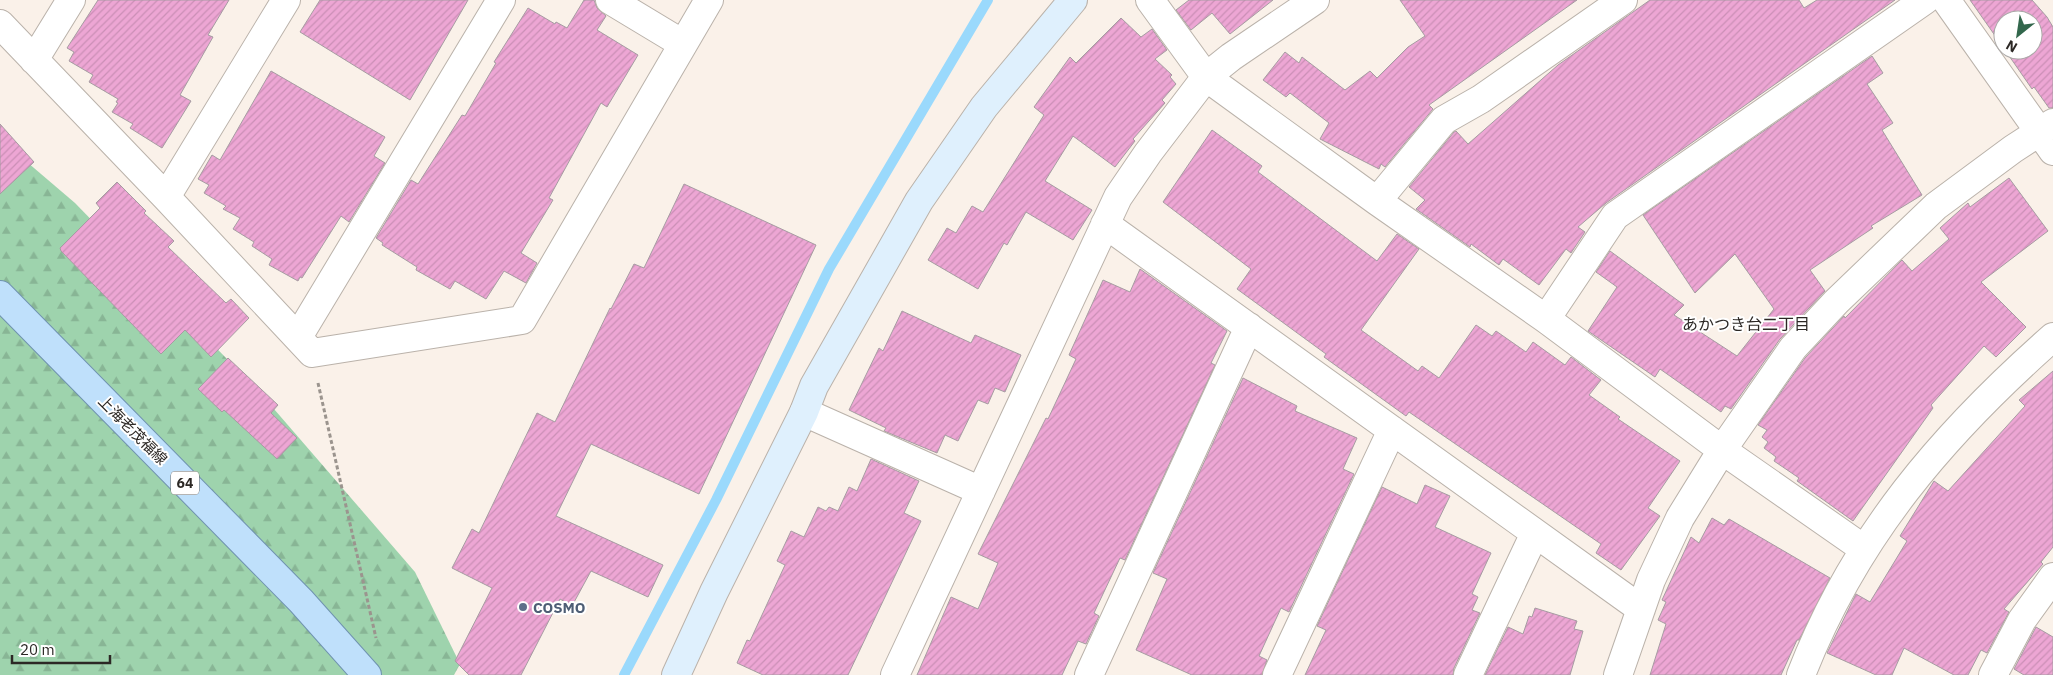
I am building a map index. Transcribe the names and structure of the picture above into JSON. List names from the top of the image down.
{
  "streets": {
    "main road": ["上海老茂福線", "64"]
  },
  "districts": ["あかつき台二丁目"],
  "places": ["COSMO"],
  "scale_bar": "20 m",
  "north": "bottom left"
}
